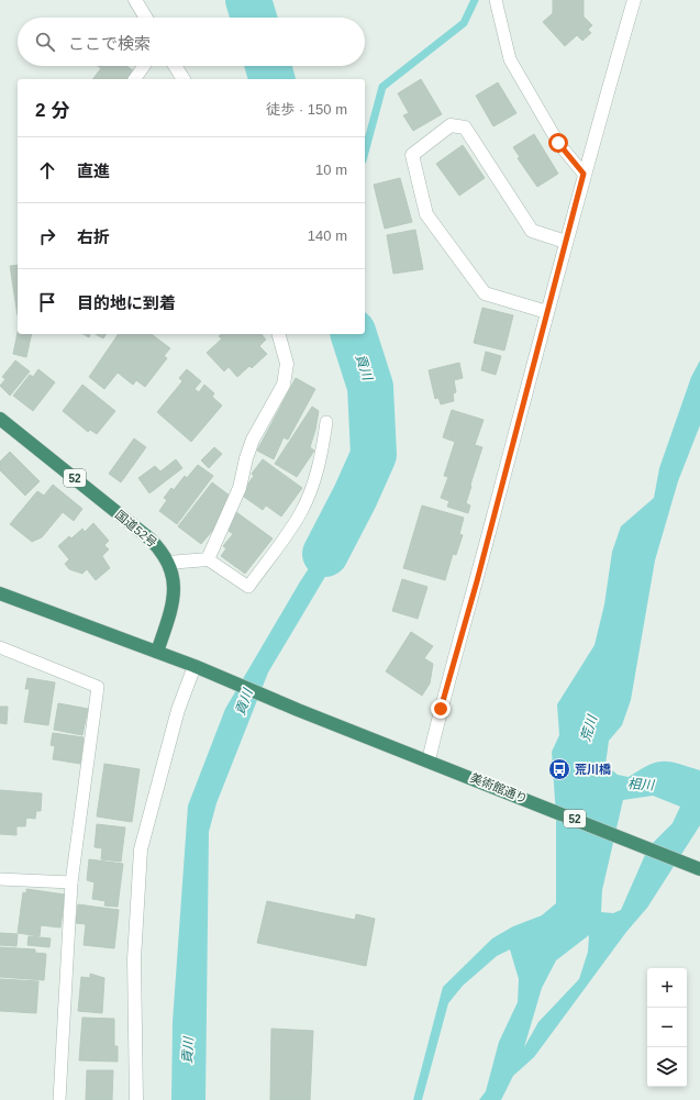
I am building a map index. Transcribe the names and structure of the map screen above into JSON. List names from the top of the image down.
{
  "streets": {
    "highway": ["52", "国道52号", "美術館通り"]
  },
  "crossings": [
    ["52", "国道52号"],
    ["52", "美術館通り"]
  ],
  "water": ["貢川", "荒川", "相川"],
  "places": {
    "bus stop": ["荒川橋"]
  },
  "page": {
    "search": "ここで検索",
    "heading": ["2 分", "徒歩 · 150 m"],
    "list": [
      ["直進", "10 m"],
      ["右折", "140 m"],
      "目的地に到着"
    ],
    "map_buttons": ["+", "−"]
  }
}
